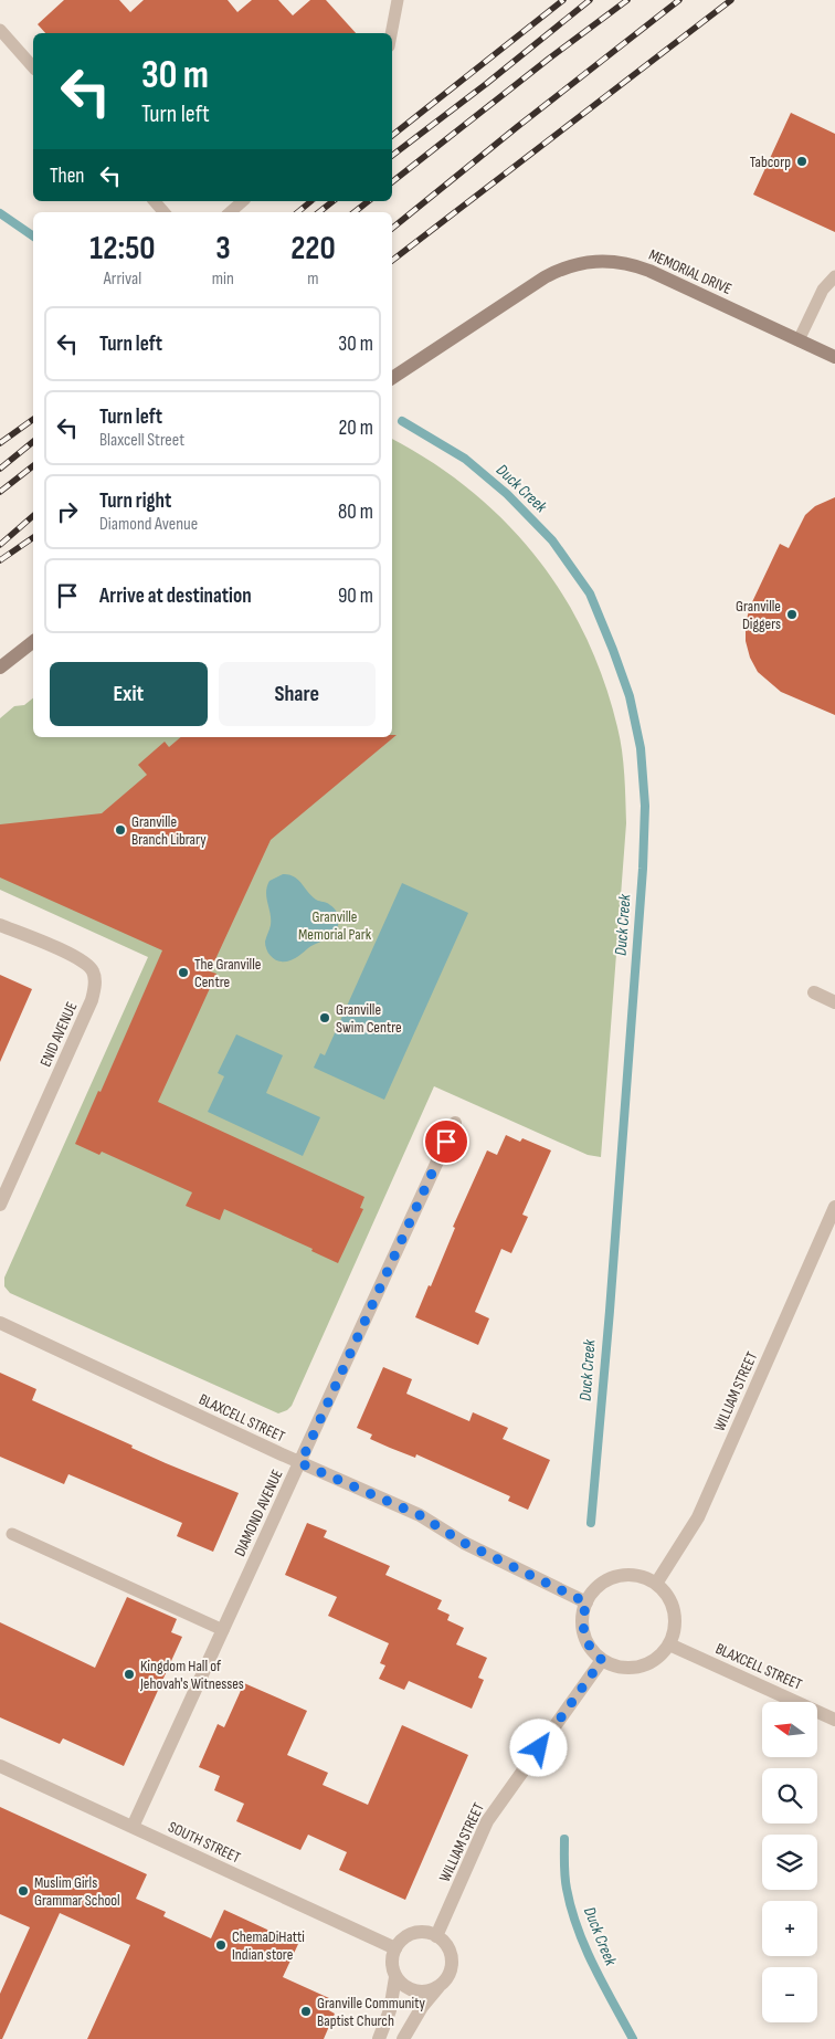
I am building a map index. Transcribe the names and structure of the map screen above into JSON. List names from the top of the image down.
{
  "streets": {
    "main road": ["MEMORIAL DRIVE"],
    "street": [
      "ENID AVENUE",
      "WILLIAM STREET",
      "BLAXCELL STREET",
      "DIAMOND AVENUE",
      "SOUTH STREET"
    ]
  },
  "crossings": [
    ["WILLIAM STREET", "BLAXCELL STREET"],
    ["WILLIAM STREET", "SOUTH STREET"],
    ["BLAXCELL STREET", "DIAMOND AVENUE"],
    ["DIAMOND AVENUE", "SOUTH STREET"]
  ],
  "water": ["Duck Creek"],
  "parks": ["Granville Memorial Park"],
  "places": [
    "Tabcorp",
    "Granville Diggers",
    "Granville Branch Library",
    "The Granville Centre",
    "Granville Swim Centre",
    "Kingdom Hall of Jehovah's Witnesses",
    "Muslim Girls Grammar School",
    "ChemaDiHatti Indian store",
    "Granville Community Baptist Church"
  ],
  "north": "left",
  "page": {
    "turn": ["30 m", "Turn left"],
    "then": "Then",
    "eta": [
      "12:50",
      "Arrival",
      "3",
      "min",
      "220",
      "m"
    ],
    "list": [
      {
        "name": "Turn left",
        "value": "30 m"
      },
      {
        "name": "Turn left",
        "note": "Blaxcell Street",
        "value": "20 m"
      },
      {
        "name": "Turn right",
        "note": "Diamond Avenue",
        "value": "80 m"
      },
      {
        "name": "Arrive at destination",
        "value": "90 m"
      }
    ],
    "buttons": ["Exit", "Share"],
    "map_buttons": ["+", "−"]
  }
}
